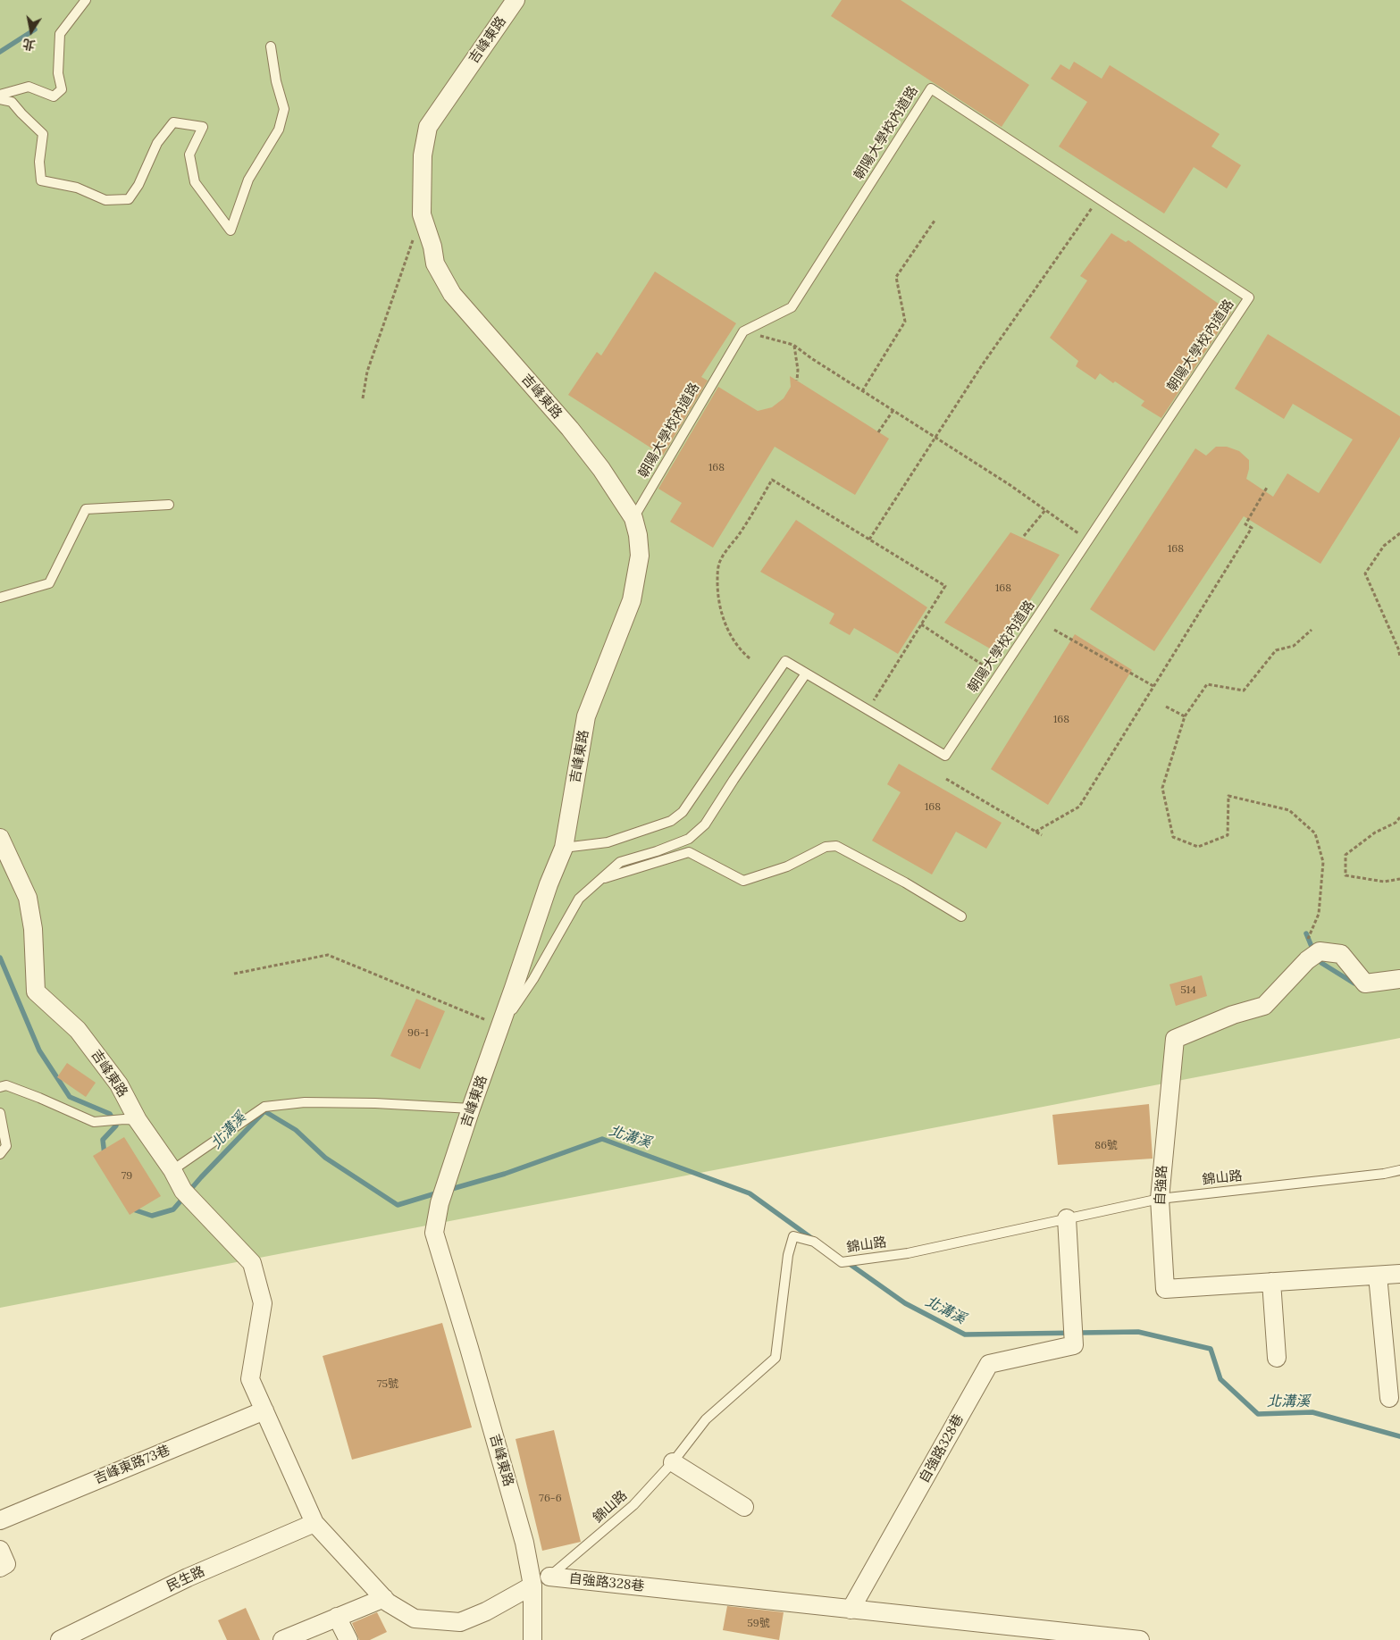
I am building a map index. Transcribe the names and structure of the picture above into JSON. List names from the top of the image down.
{
  "streets": {
    "street": [
      "吉峰東路",
      "自強路",
      "自強路328巷",
      "吉峰東路73巷",
      "民生路"
    ],
    "lane": ["朝陽大學校內道路", "錦山路"]
  },
  "crossings": [
    ["吉峰東路", "朝陽大學校內道路"],
    ["吉峰東路", "錦山路"],
    ["吉峰東路", "吉峰東路73巷"],
    ["吉峰東路", "民生路"],
    ["錦山路", "自強路"],
    ["錦山路", "自強路328巷"]
  ],
  "water": ["北溝溪"],
  "house_numbers": [
    "168",
    "168",
    "168",
    "168",
    "168",
    "514",
    "96-1",
    "86號",
    "79",
    "75號",
    "76-6",
    "59號"
  ],
  "north": "bottom"
}
